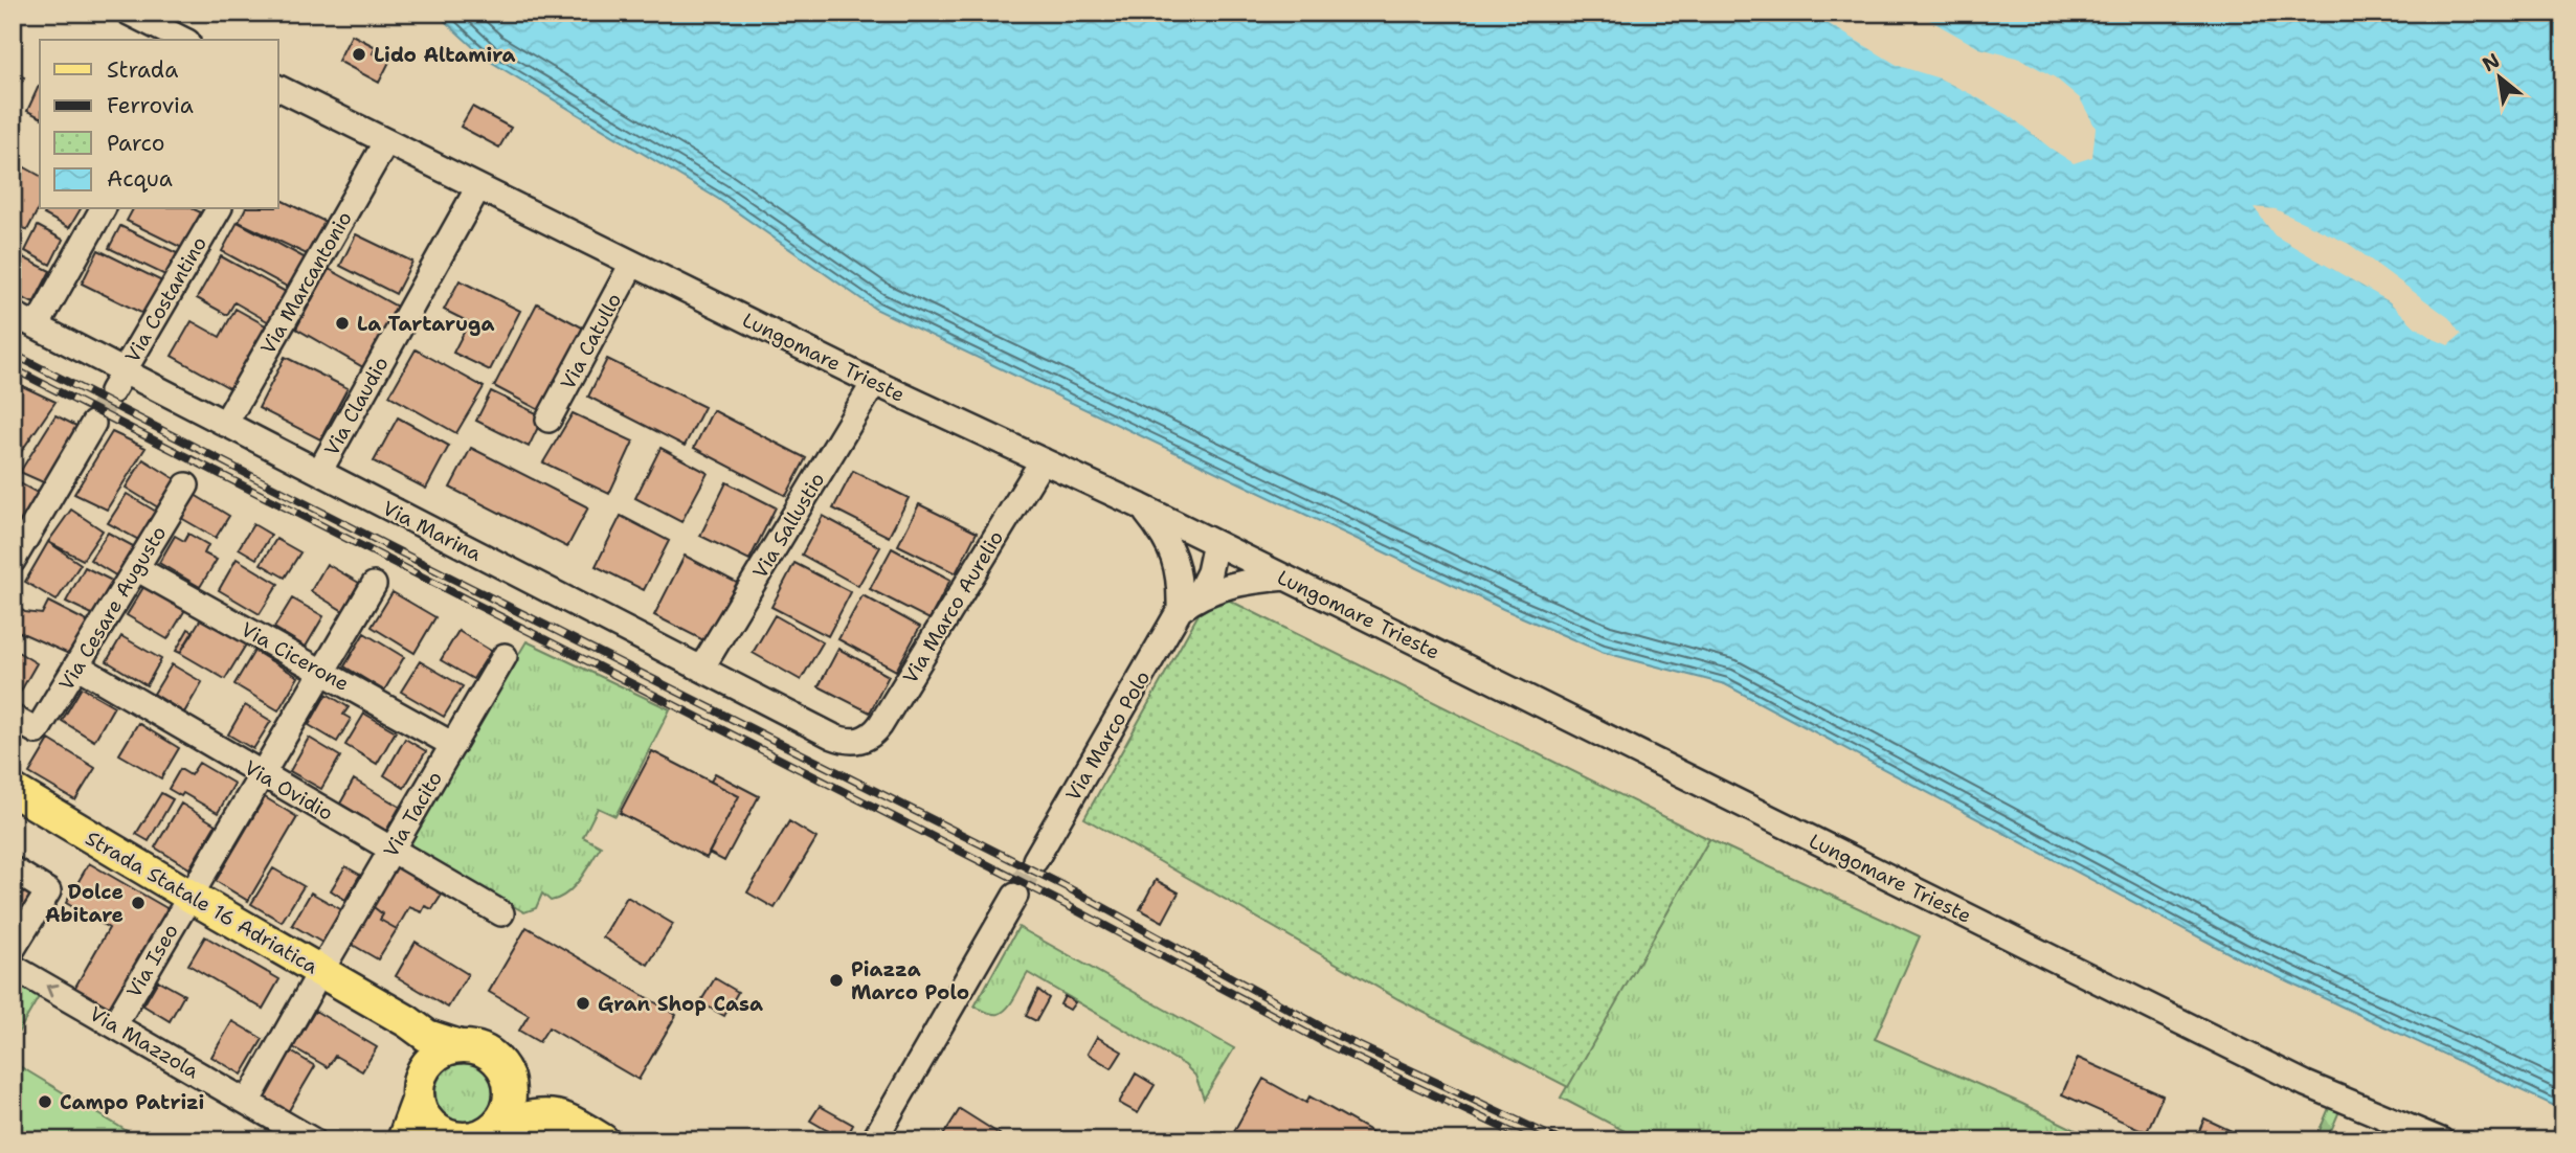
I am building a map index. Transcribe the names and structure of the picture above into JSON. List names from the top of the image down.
{
  "streets": {
    "main road": ["Strada Statale 16 Adriatica"],
    "street": [
      "Via Marcantonio",
      "Via Costantino",
      "Via Catullo",
      "Lungomare Trieste",
      "Via Claudio",
      "Via Sallustio",
      "Via Marina",
      "Via Marco Aurelio",
      "Via Cesare Augusto",
      "Via Cicerone",
      "Via Marco Polo",
      "Via Ovidio",
      "Via Tacito",
      "Via Iseo",
      "Via Mazzola"
    ]
  },
  "crossings": [
    ["Via Marcantonio", "Lungomare Trieste"],
    ["Via Marcantonio", "Via Marina"],
    ["Via Costantino", "Via Marina"],
    ["Via Catullo", "Lungomare Trieste"],
    ["Lungomare Trieste", "Via Claudio"],
    ["Lungomare Trieste", "Via Sallustio"],
    ["Lungomare Trieste", "Via Marco Aurelio"],
    ["Lungomare Trieste", "Via Marco Polo"],
    ["Via Claudio", "Via Marina"],
    ["Via Sallustio", "Via Marina"],
    ["Via Marina", "Via Marco Aurelio"],
    ["Via Cesare Augusto", "Via Cicerone"],
    ["Via Cesare Augusto", "Via Ovidio"],
    ["Via Cicerone", "Via Tacito"],
    ["Via Cicerone", "Via Iseo"],
    ["Via Ovidio", "Via Tacito"],
    ["Via Ovidio", "Via Iseo"],
    ["Via Tacito", "Strada Statale 16 Adriatica"],
    ["Via Tacito", "Via Mazzola"],
    ["Strada Statale 16 Adriatica", "Via Iseo"],
    ["Via Iseo", "Via Mazzola"]
  ],
  "places": [
    "Lido Altamira",
    "La Tartaruga",
    "Dolce Abitare",
    "Piazza Marco Polo",
    "Gran Shop Casa",
    "Campo Patrizi"
  ],
  "legend": [
    "Strada",
    "Ferrovia",
    "Parco",
    "Acqua"
  ],
  "north": "top left"
}
